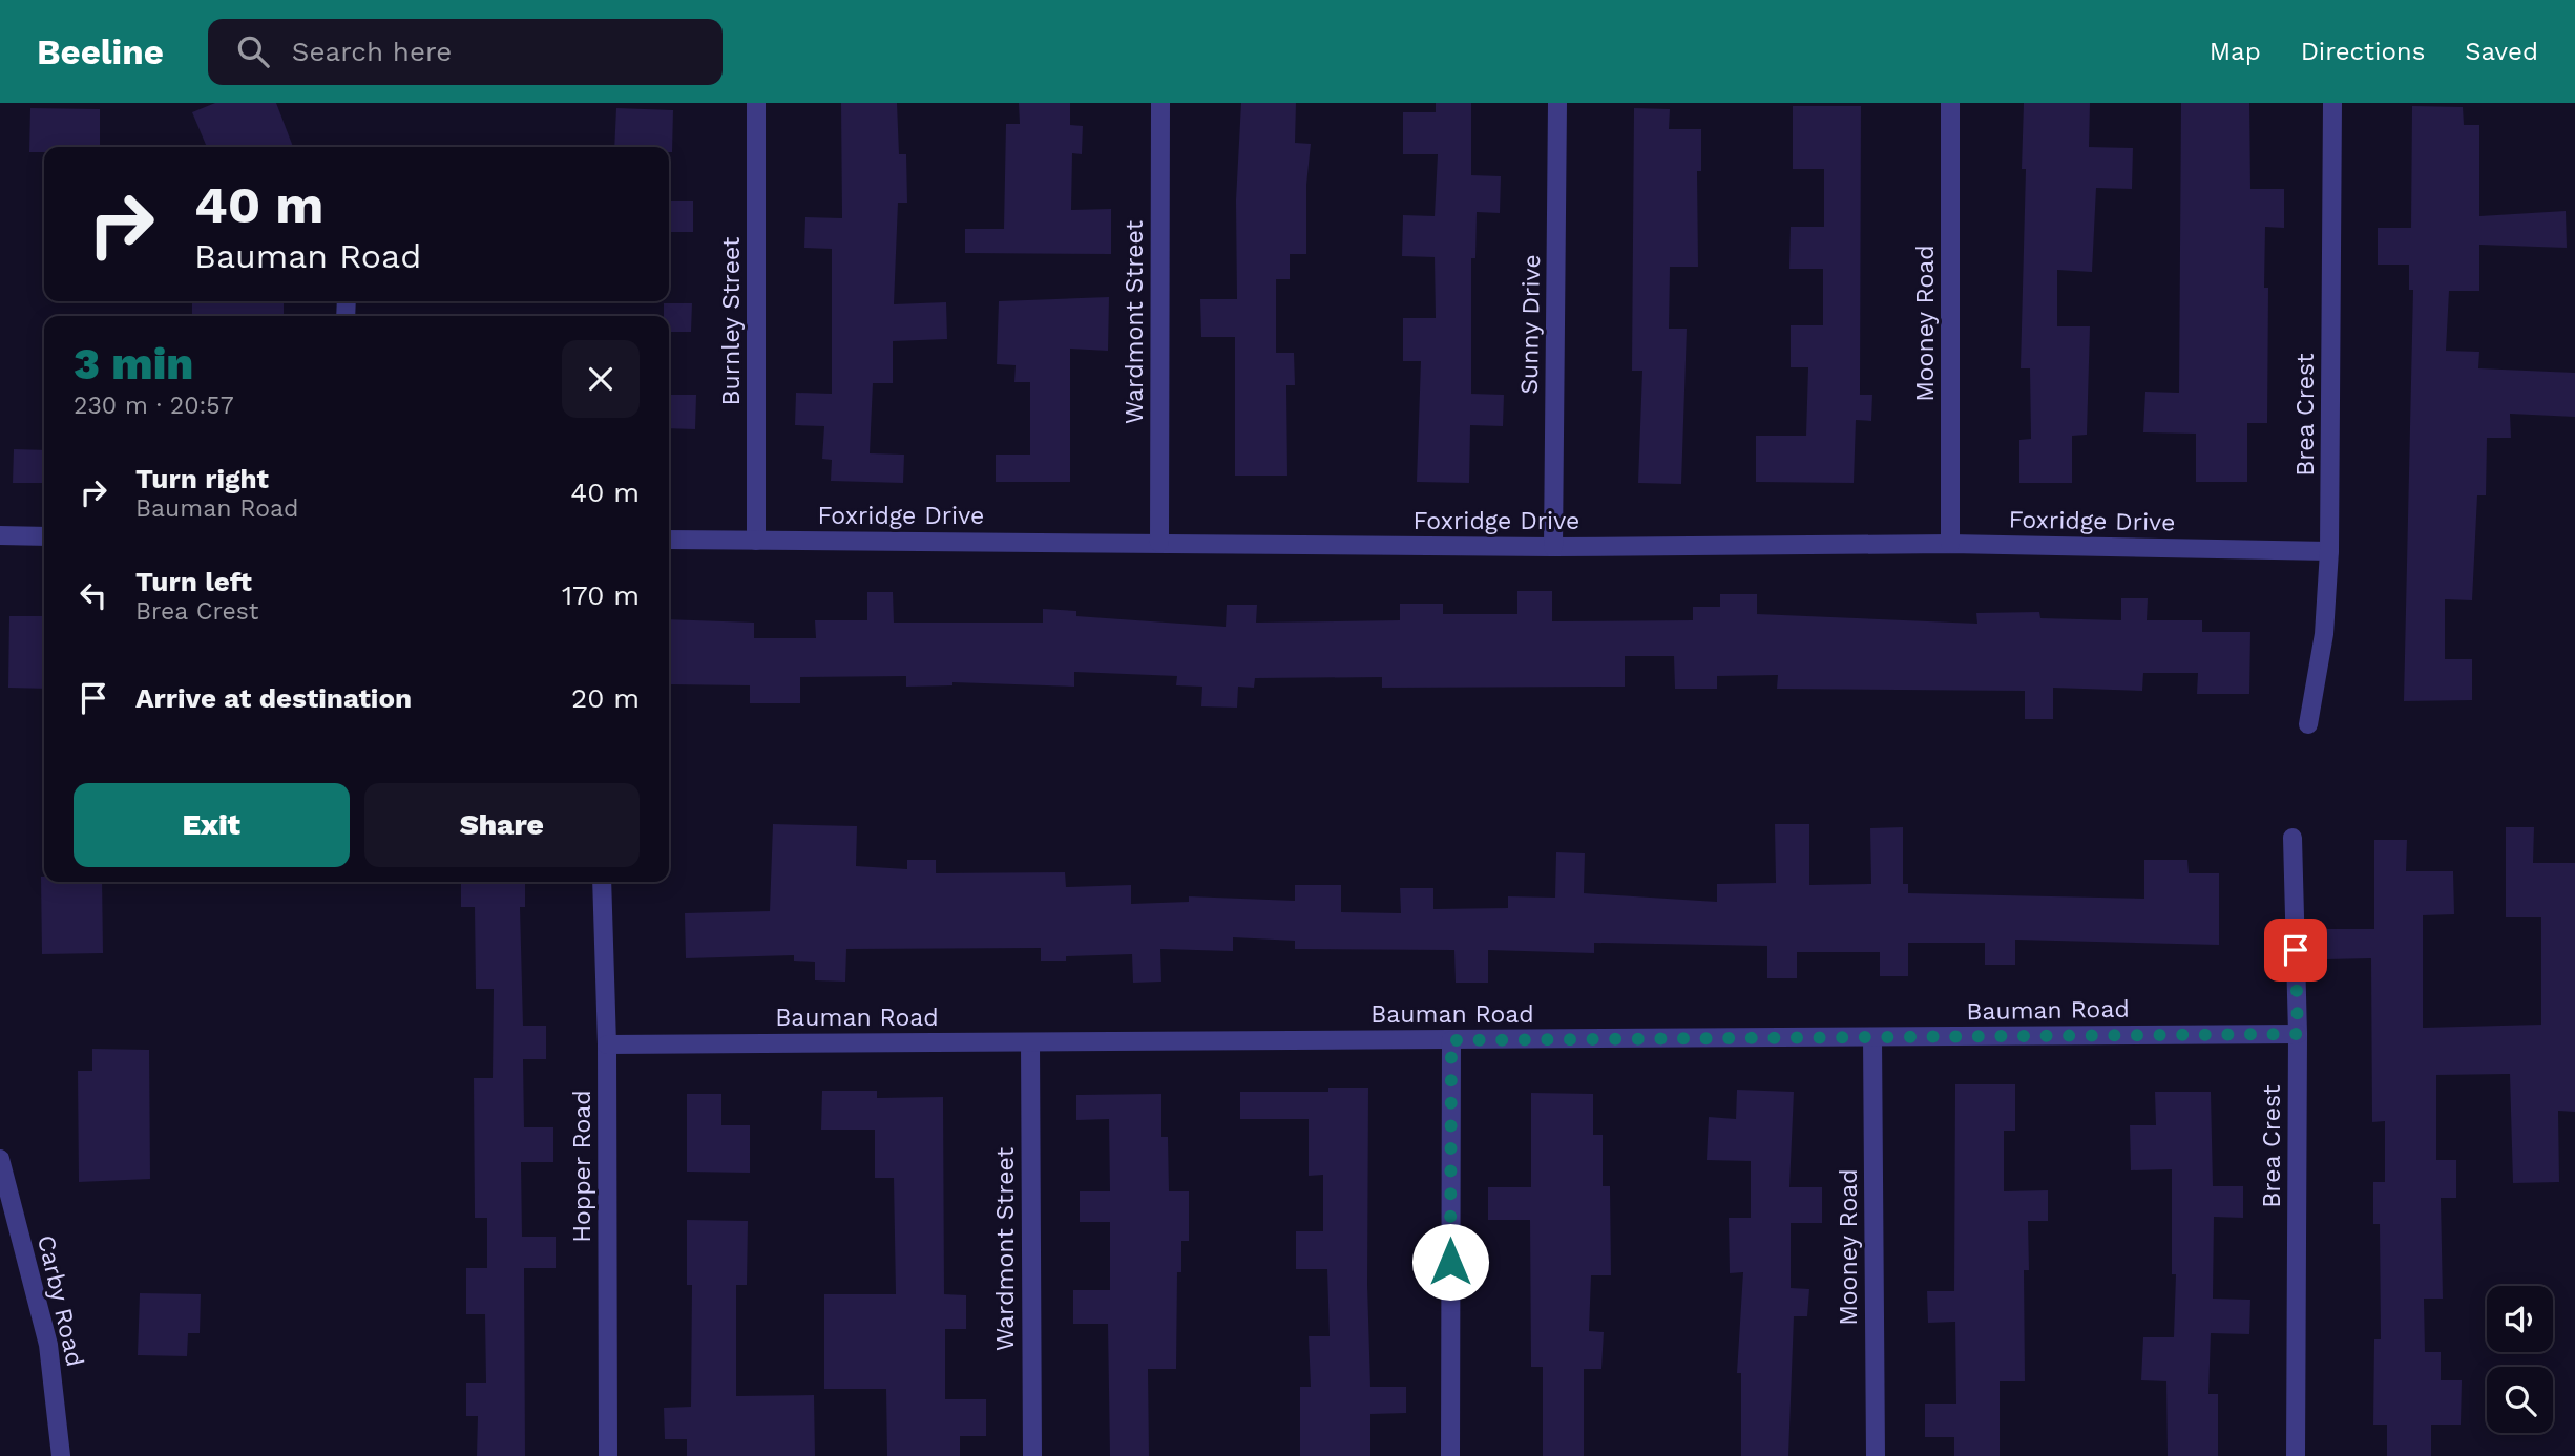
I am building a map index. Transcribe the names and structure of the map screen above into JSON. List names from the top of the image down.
{
  "streets": {
    "street": [
      "Burnley Street",
      "Wardmont Street",
      "Mooney Road",
      "Sunny Drive",
      "Brea Crest",
      "Foxridge Drive",
      "Bauman Road",
      "Hopper Road",
      "Carby Road"
    ]
  },
  "crossings": [
    ["Burnley Street", "Foxridge Drive"],
    ["Wardmont Street", "Foxridge Drive"],
    ["Wardmont Street", "Bauman Road"],
    ["Mooney Road", "Foxridge Drive"],
    ["Mooney Road", "Bauman Road"],
    ["Sunny Drive", "Foxridge Drive"],
    ["Brea Crest", "Foxridge Drive"],
    ["Brea Crest", "Bauman Road"],
    ["Bauman Road", "Hopper Road"]
  ],
  "page": {
    "header": "Beeline",
    "search": "Search here",
    "nav": ["Map", "Directions", "Saved"],
    "turn": ["40 m", "Bauman Road"],
    "heading": ["3 min", "230 m · 20:57"],
    "list": [
      {
        "name": "Turn right",
        "note": "Bauman Road",
        "value": "40 m"
      },
      {
        "name": "Turn left",
        "note": "Brea Crest",
        "value": "170 m"
      },
      {
        "name": "Arrive at destination",
        "value": "20 m"
      }
    ],
    "buttons": ["Exit", "Share"]
  }
}
